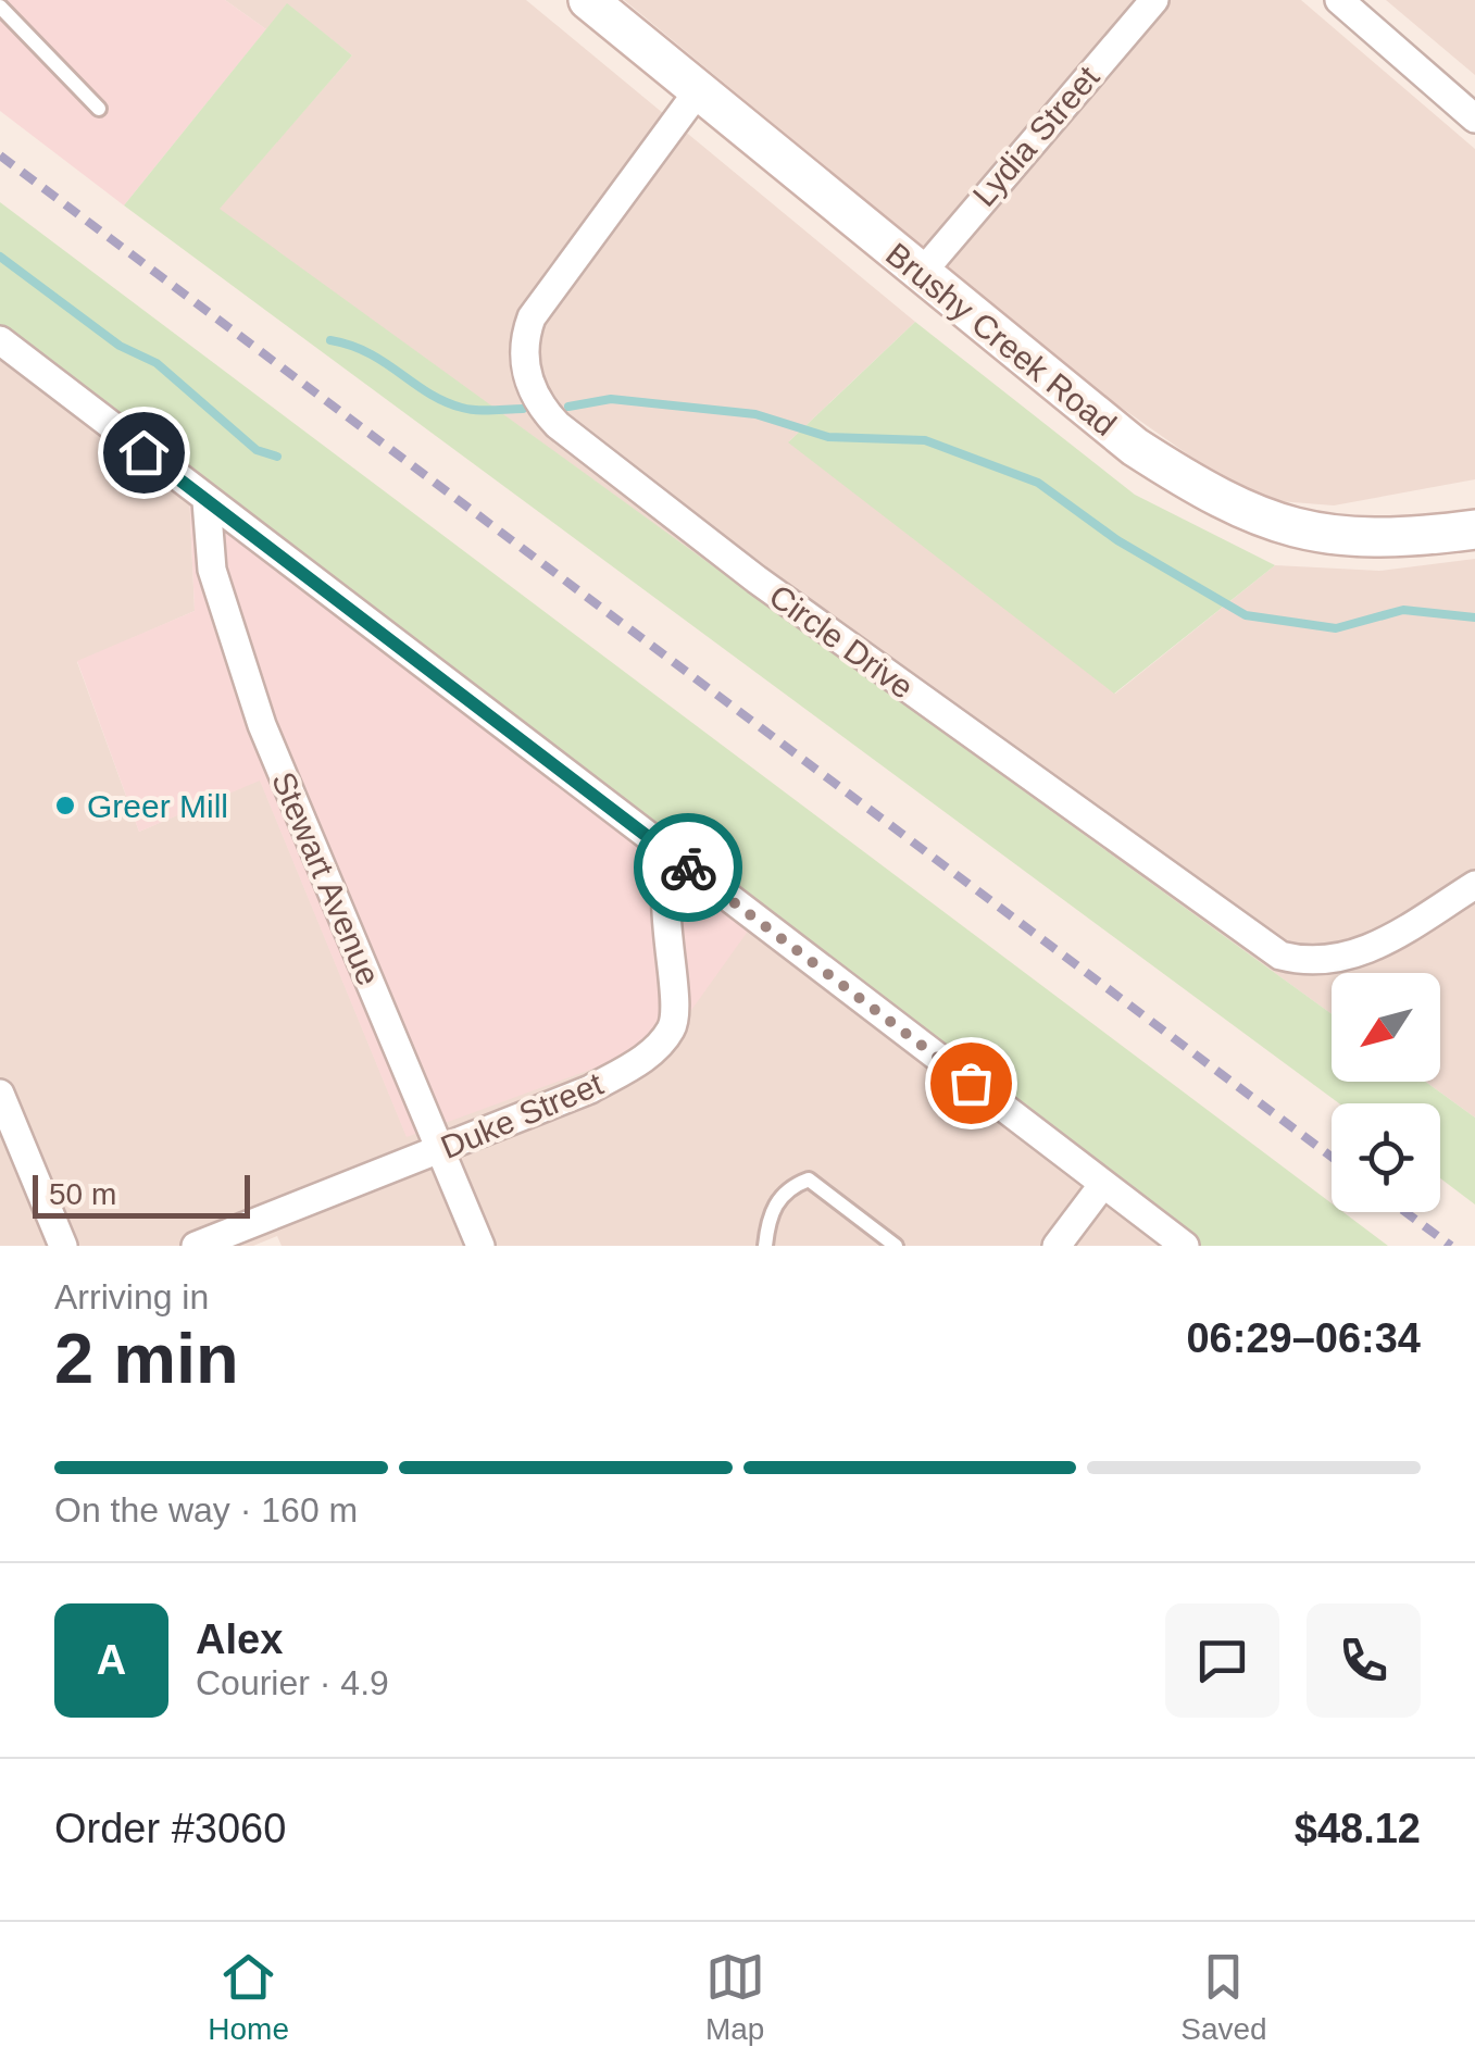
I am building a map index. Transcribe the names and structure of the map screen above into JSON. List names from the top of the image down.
{
  "streets": {
    "street": [
      "Lydia Street",
      "Brushy Creek Road",
      "Circle Drive",
      "Stewart Avenue",
      "Duke Street"
    ]
  },
  "crossings": [
    ["Lydia Street", "Brushy Creek Road"],
    ["Brushy Creek Road", "Circle Drive"],
    ["Stewart Avenue", "Duke Street"]
  ],
  "places": ["Greer Mill"],
  "scale_bar": "50 m",
  "north": "bottom left",
  "page": {
    "scale": "50 m",
    "heading": ["2 min", "Arriving in", "06:29–06:34"],
    "panel": [
      "Alex",
      "Courier · 4.9",
      "Order #3060",
      "$48.12"
    ],
    "bar": "On the way · 160 m",
    "round": "A",
    "tabs": ["Home", "Map", "Saved"]
  }
}
